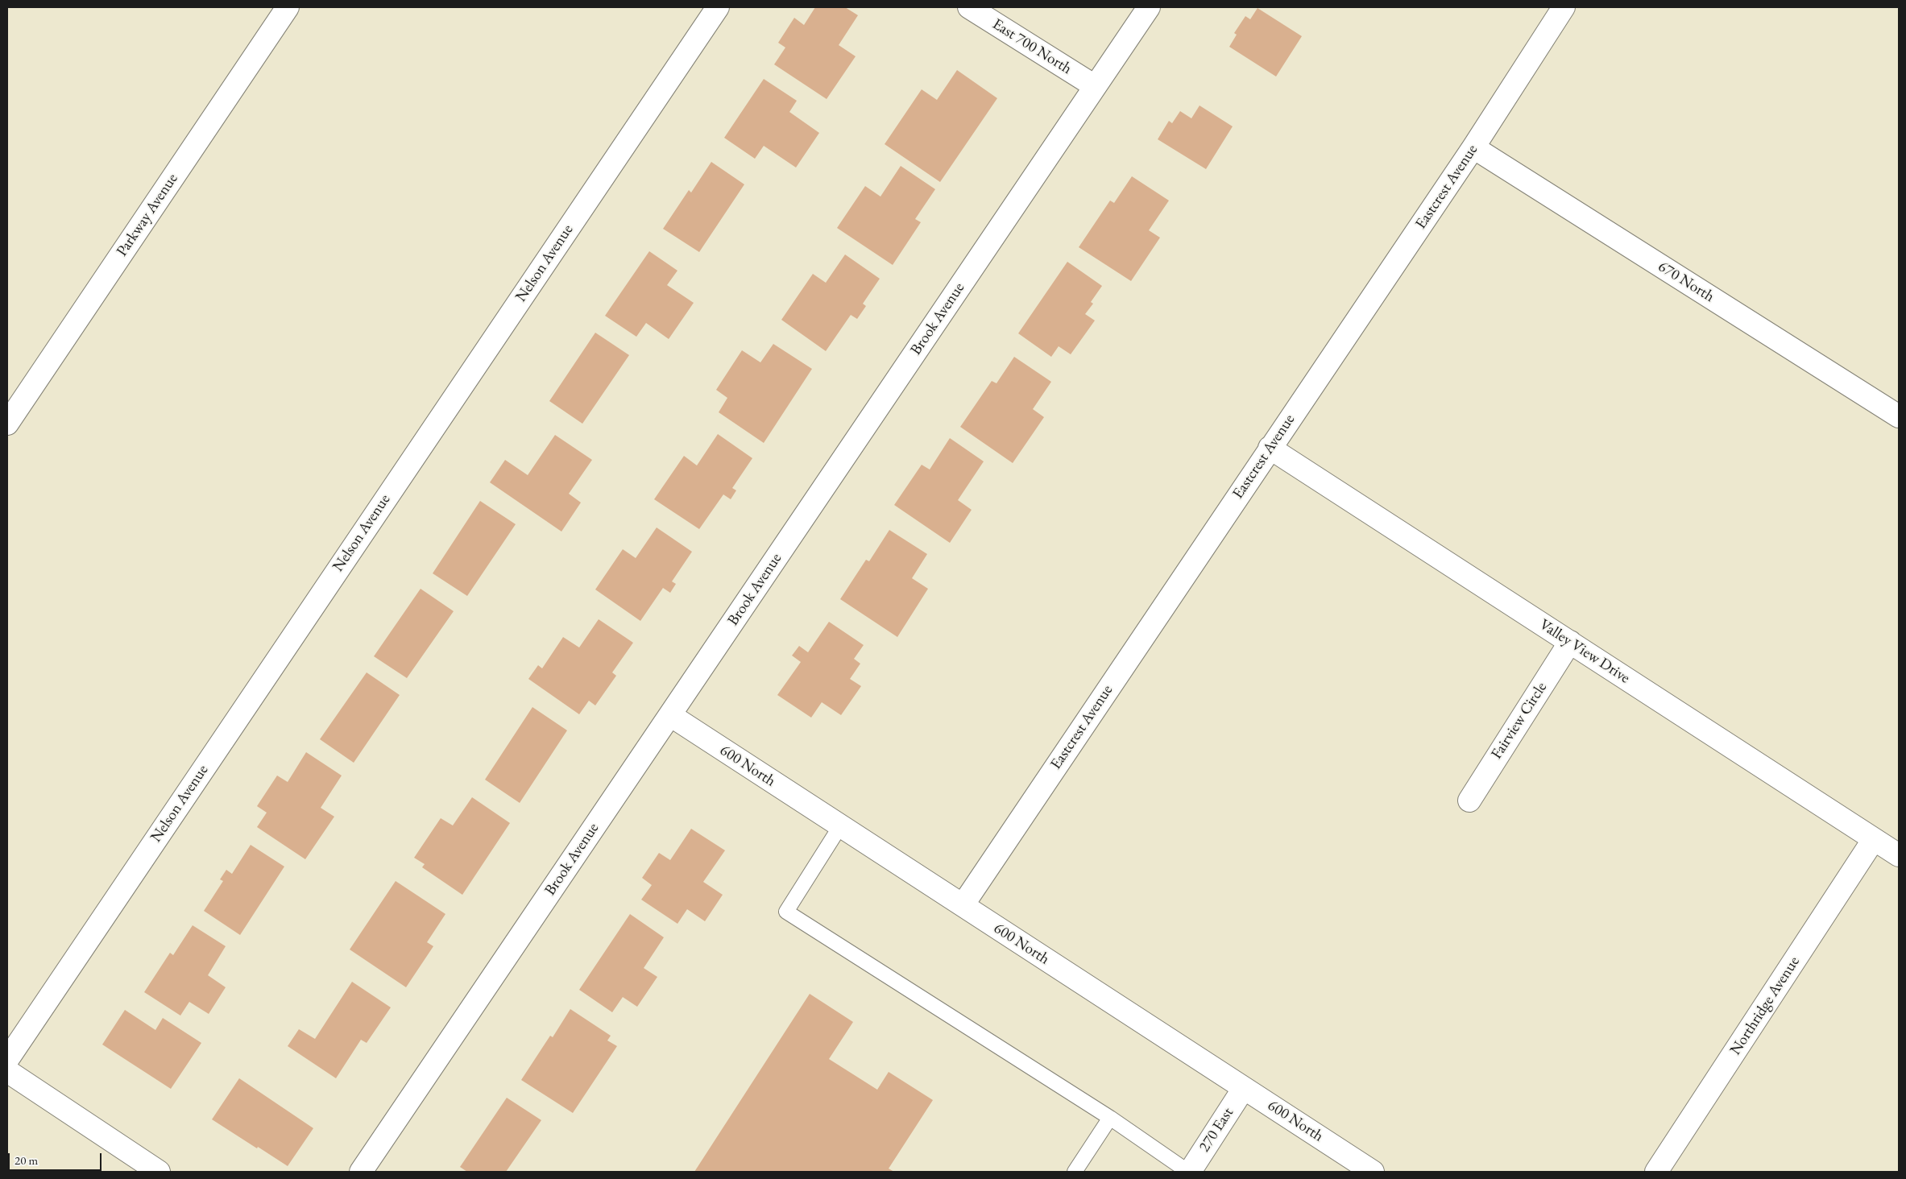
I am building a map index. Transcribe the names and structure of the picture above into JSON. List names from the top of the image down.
{
  "streets": {
    "street": [
      "East 700 North",
      "Eastcrest Avenue",
      "Parkway Avenue",
      "Nelson Avenue",
      "670 North",
      "Brook Avenue",
      "Valley View Drive",
      "Fairview Circle",
      "600 North",
      "Northridge Avenue",
      "270 East"
    ]
  },
  "crossings": [
    ["East 700 North", "Brook Avenue"],
    ["Eastcrest Avenue", "670 North"],
    ["Eastcrest Avenue", "Valley View Drive"],
    ["Eastcrest Avenue", "600 North"],
    ["Brook Avenue", "600 North"],
    ["Valley View Drive", "Fairview Circle"],
    ["Valley View Drive", "Northridge Avenue"],
    ["600 North", "270 East"]
  ],
  "scale_bar": "20 m"
}
